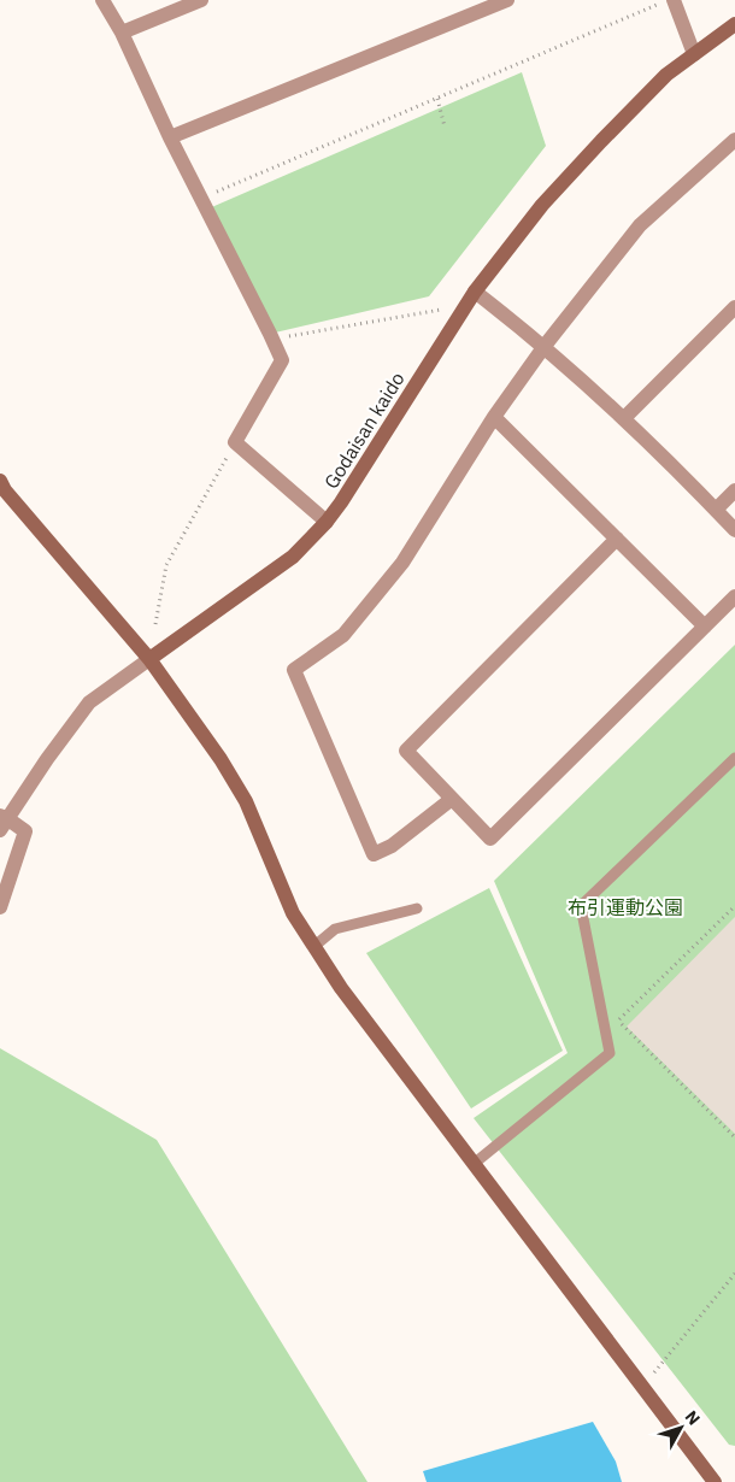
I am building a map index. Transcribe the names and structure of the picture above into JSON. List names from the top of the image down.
{
  "streets": {
    "street": ["Godaisan kaido"]
  },
  "parks": ["布引運動公園"],
  "north": "top right"
}
